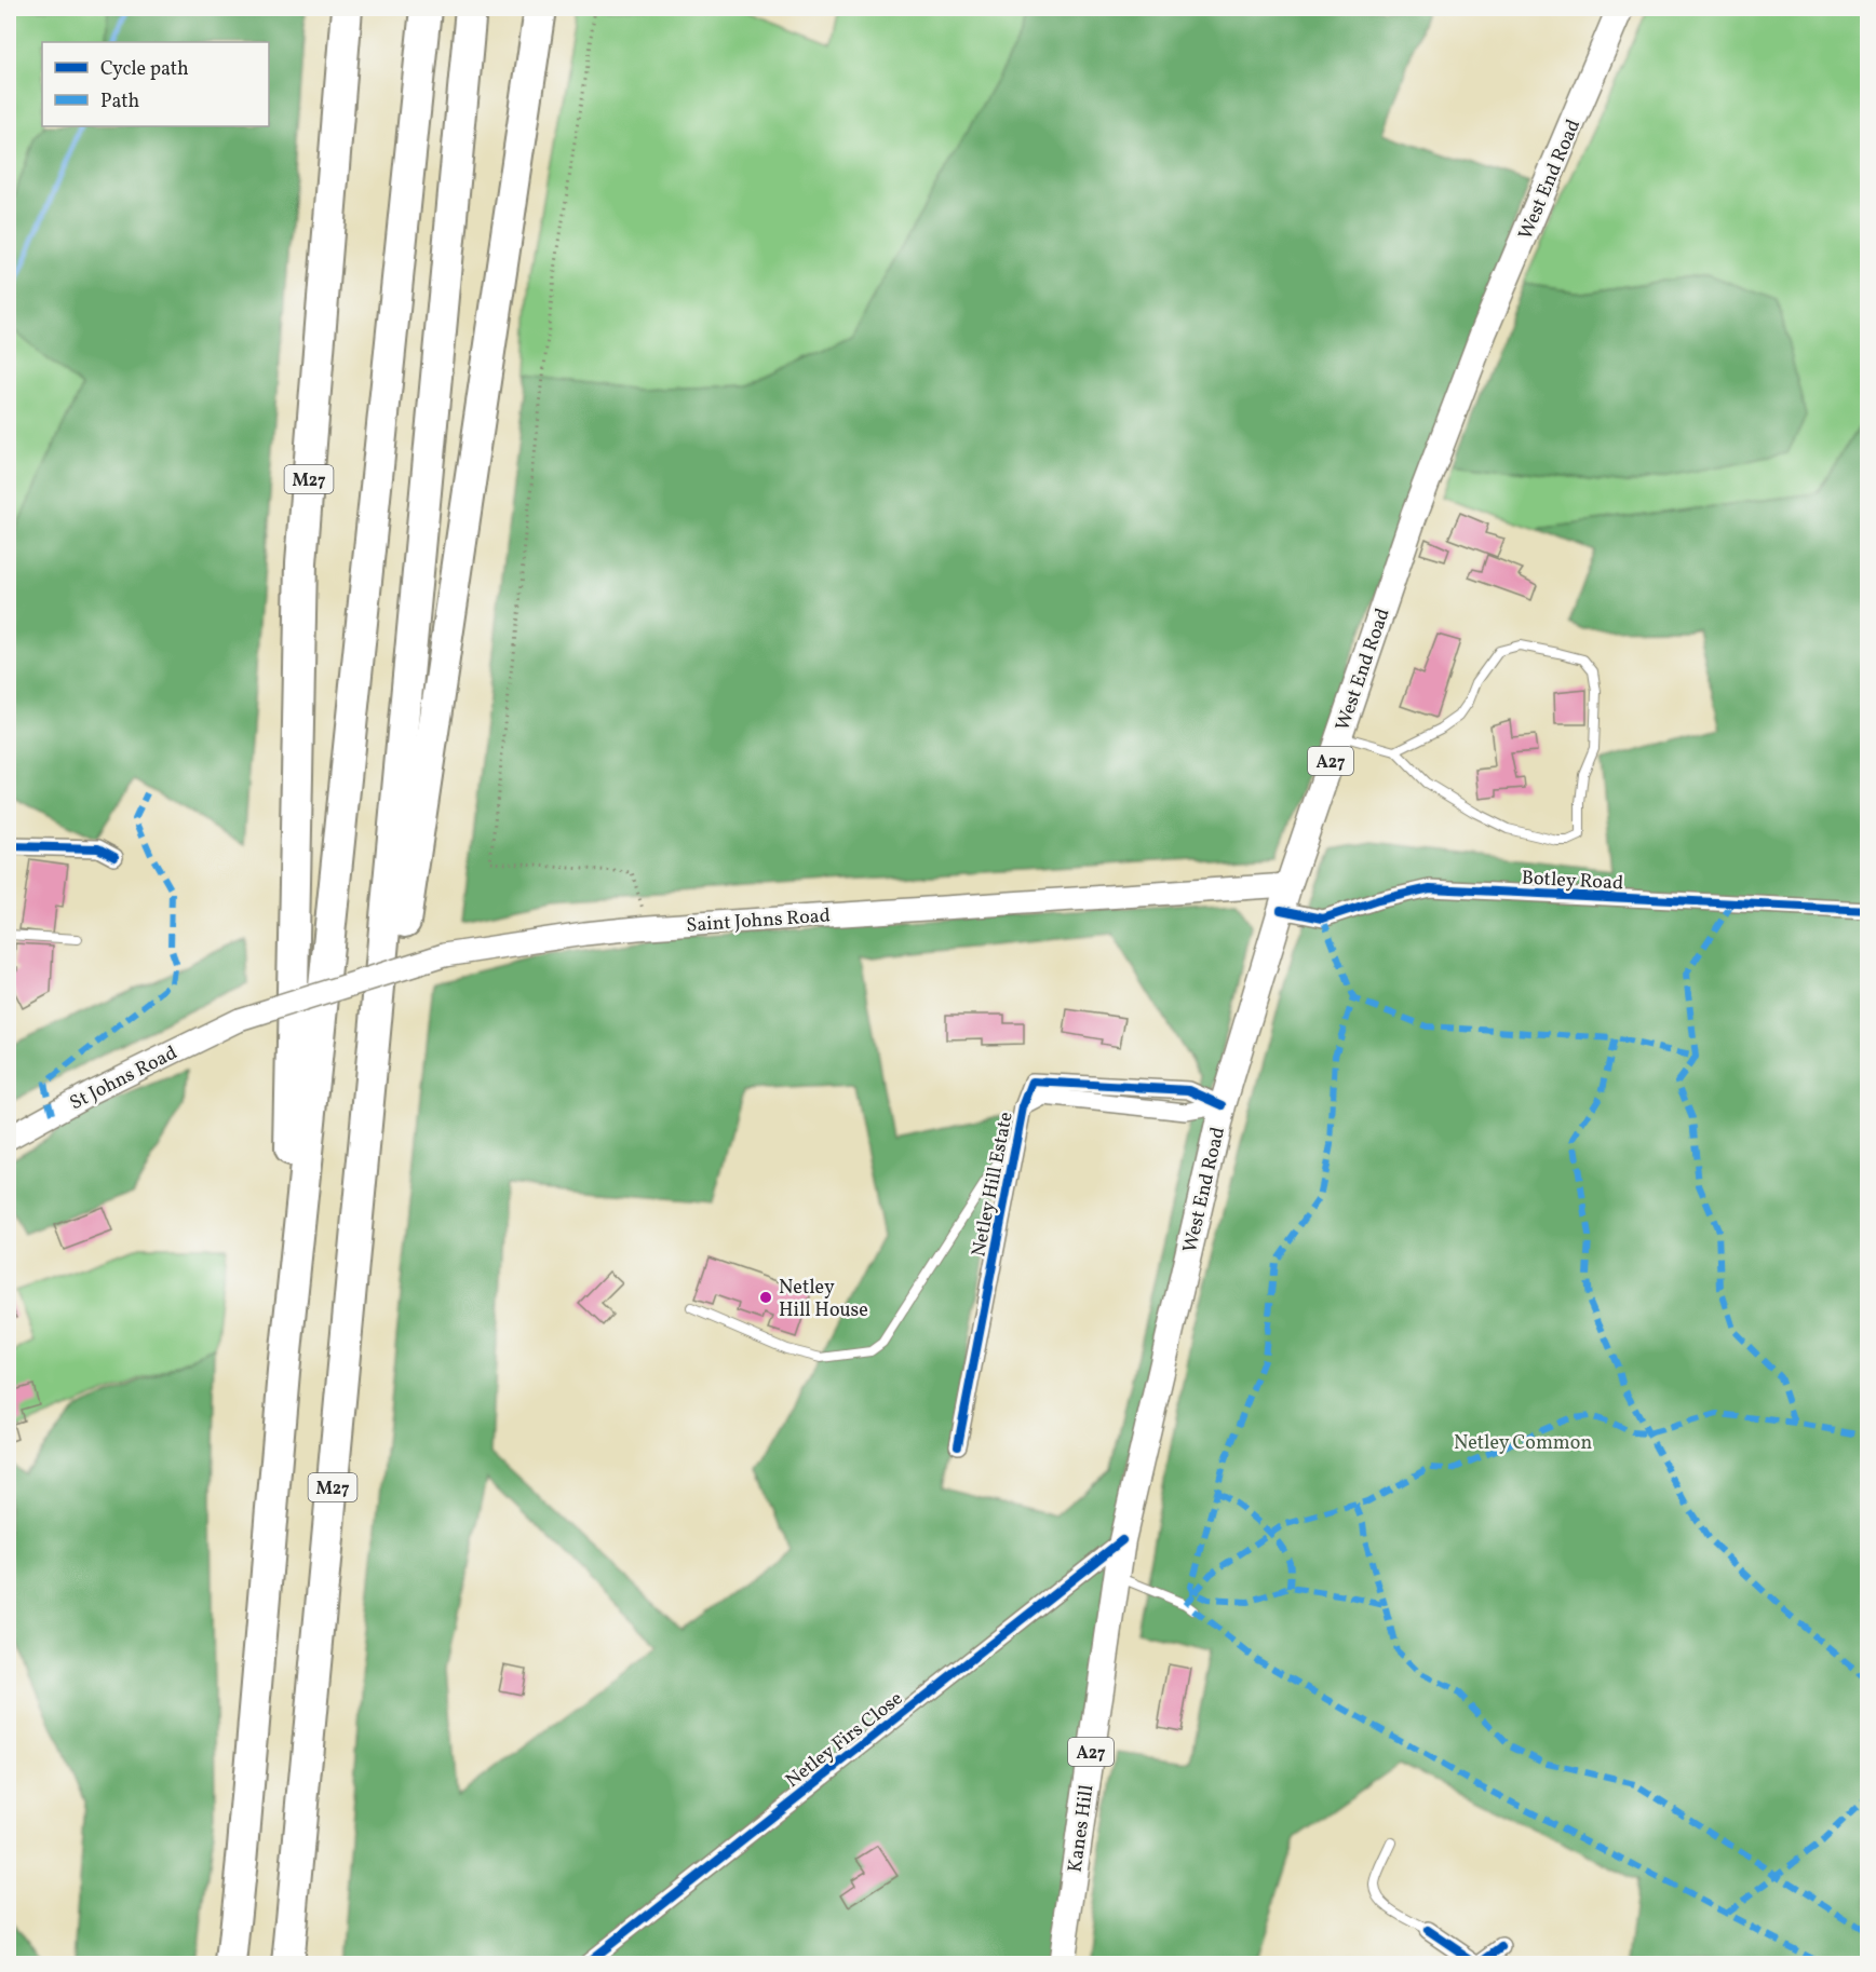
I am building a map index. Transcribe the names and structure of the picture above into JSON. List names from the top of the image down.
{
  "streets": {
    "highway": ["M27"],
    "main road": [
      "West End Road",
      "A27",
      "Saint Johns Road",
      "St Johns Road",
      "Kanes Hill"
    ],
    "street": ["Botley Road", "Netley Hill Estate", "Netley Firs Close"]
  },
  "crossings": [
    ["West End Road", "Botley Road"],
    ["West End Road", "Saint Johns Road"],
    ["West End Road", "Netley Hill Estate"],
    ["West End Road", "Netley Firs Close"],
    ["West End Road", "Kanes Hill"],
    ["Saint Johns Road", "St Johns Road"],
    ["Netley Firs Close", "Kanes Hill"]
  ],
  "parks": ["Netley Common"],
  "places": ["Netley Hill House"],
  "legend": ["Cycle path", "Path"]
}
